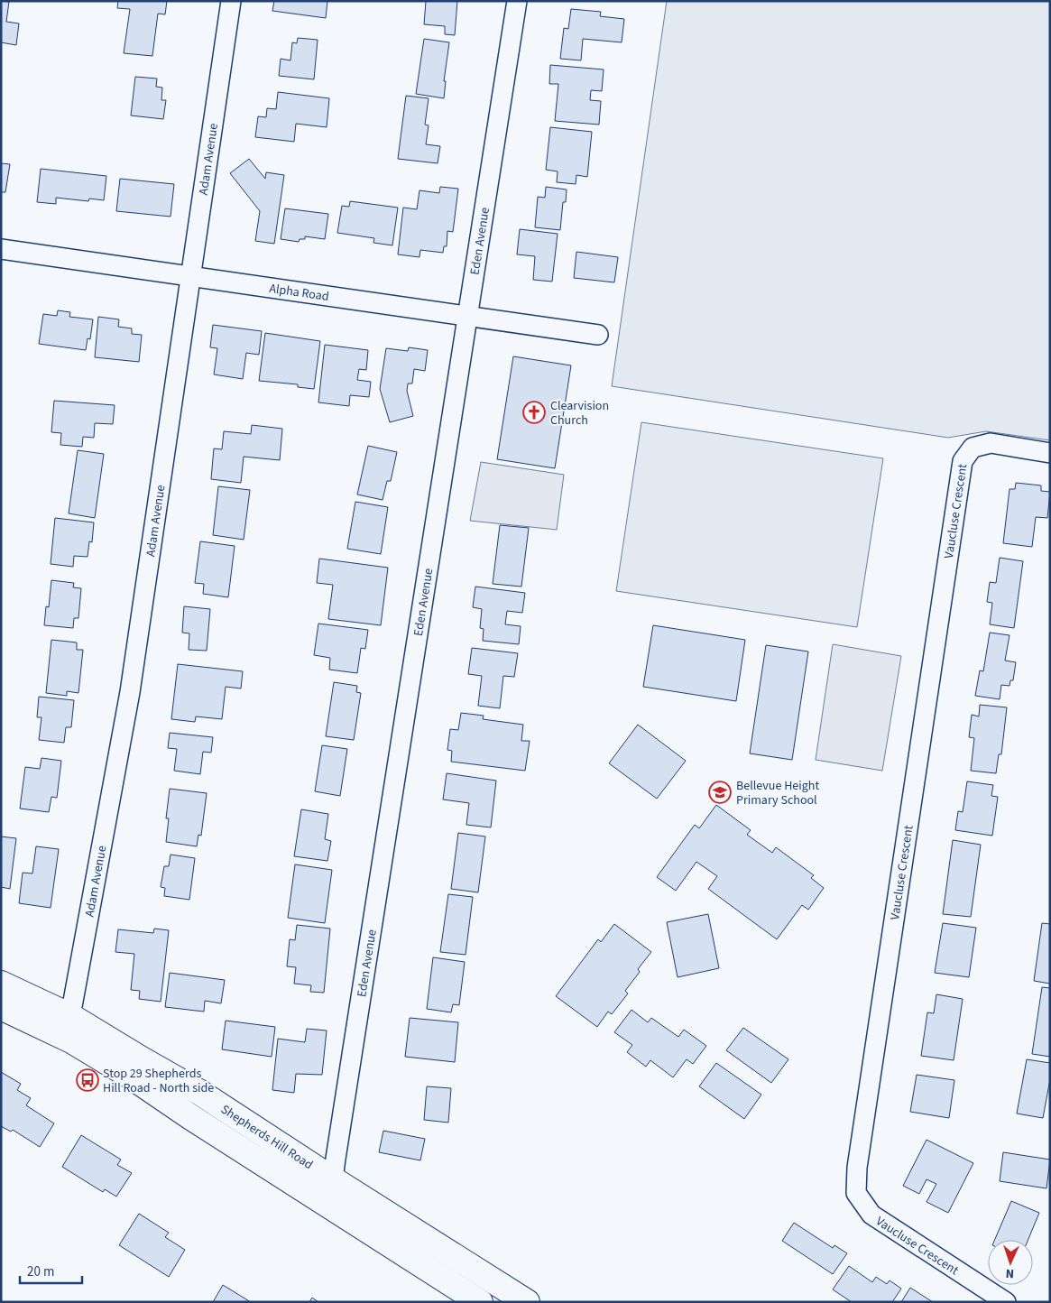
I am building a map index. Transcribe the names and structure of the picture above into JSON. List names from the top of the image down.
{
  "streets": {
    "main road": ["Shepherds Hill Road"],
    "street": [
      "Adam Avenue",
      "Eden Avenue",
      "Alpha Road",
      "Vaucluse Crescent"
    ]
  },
  "crossings": [
    ["Adam Avenue", "Alpha Road"],
    ["Adam Avenue", "Shepherds Hill Road"],
    ["Eden Avenue", "Alpha Road"],
    ["Eden Avenue", "Shepherds Hill Road"]
  ],
  "places": {
    "church": ["Clearvision Church"],
    "school or university": ["Bellevue Height Primary School"],
    "bus stop": ["Stop 29 Shepherds Hill Road - North side"]
  },
  "scale_bar": "20 m",
  "north": "bottom"
}
